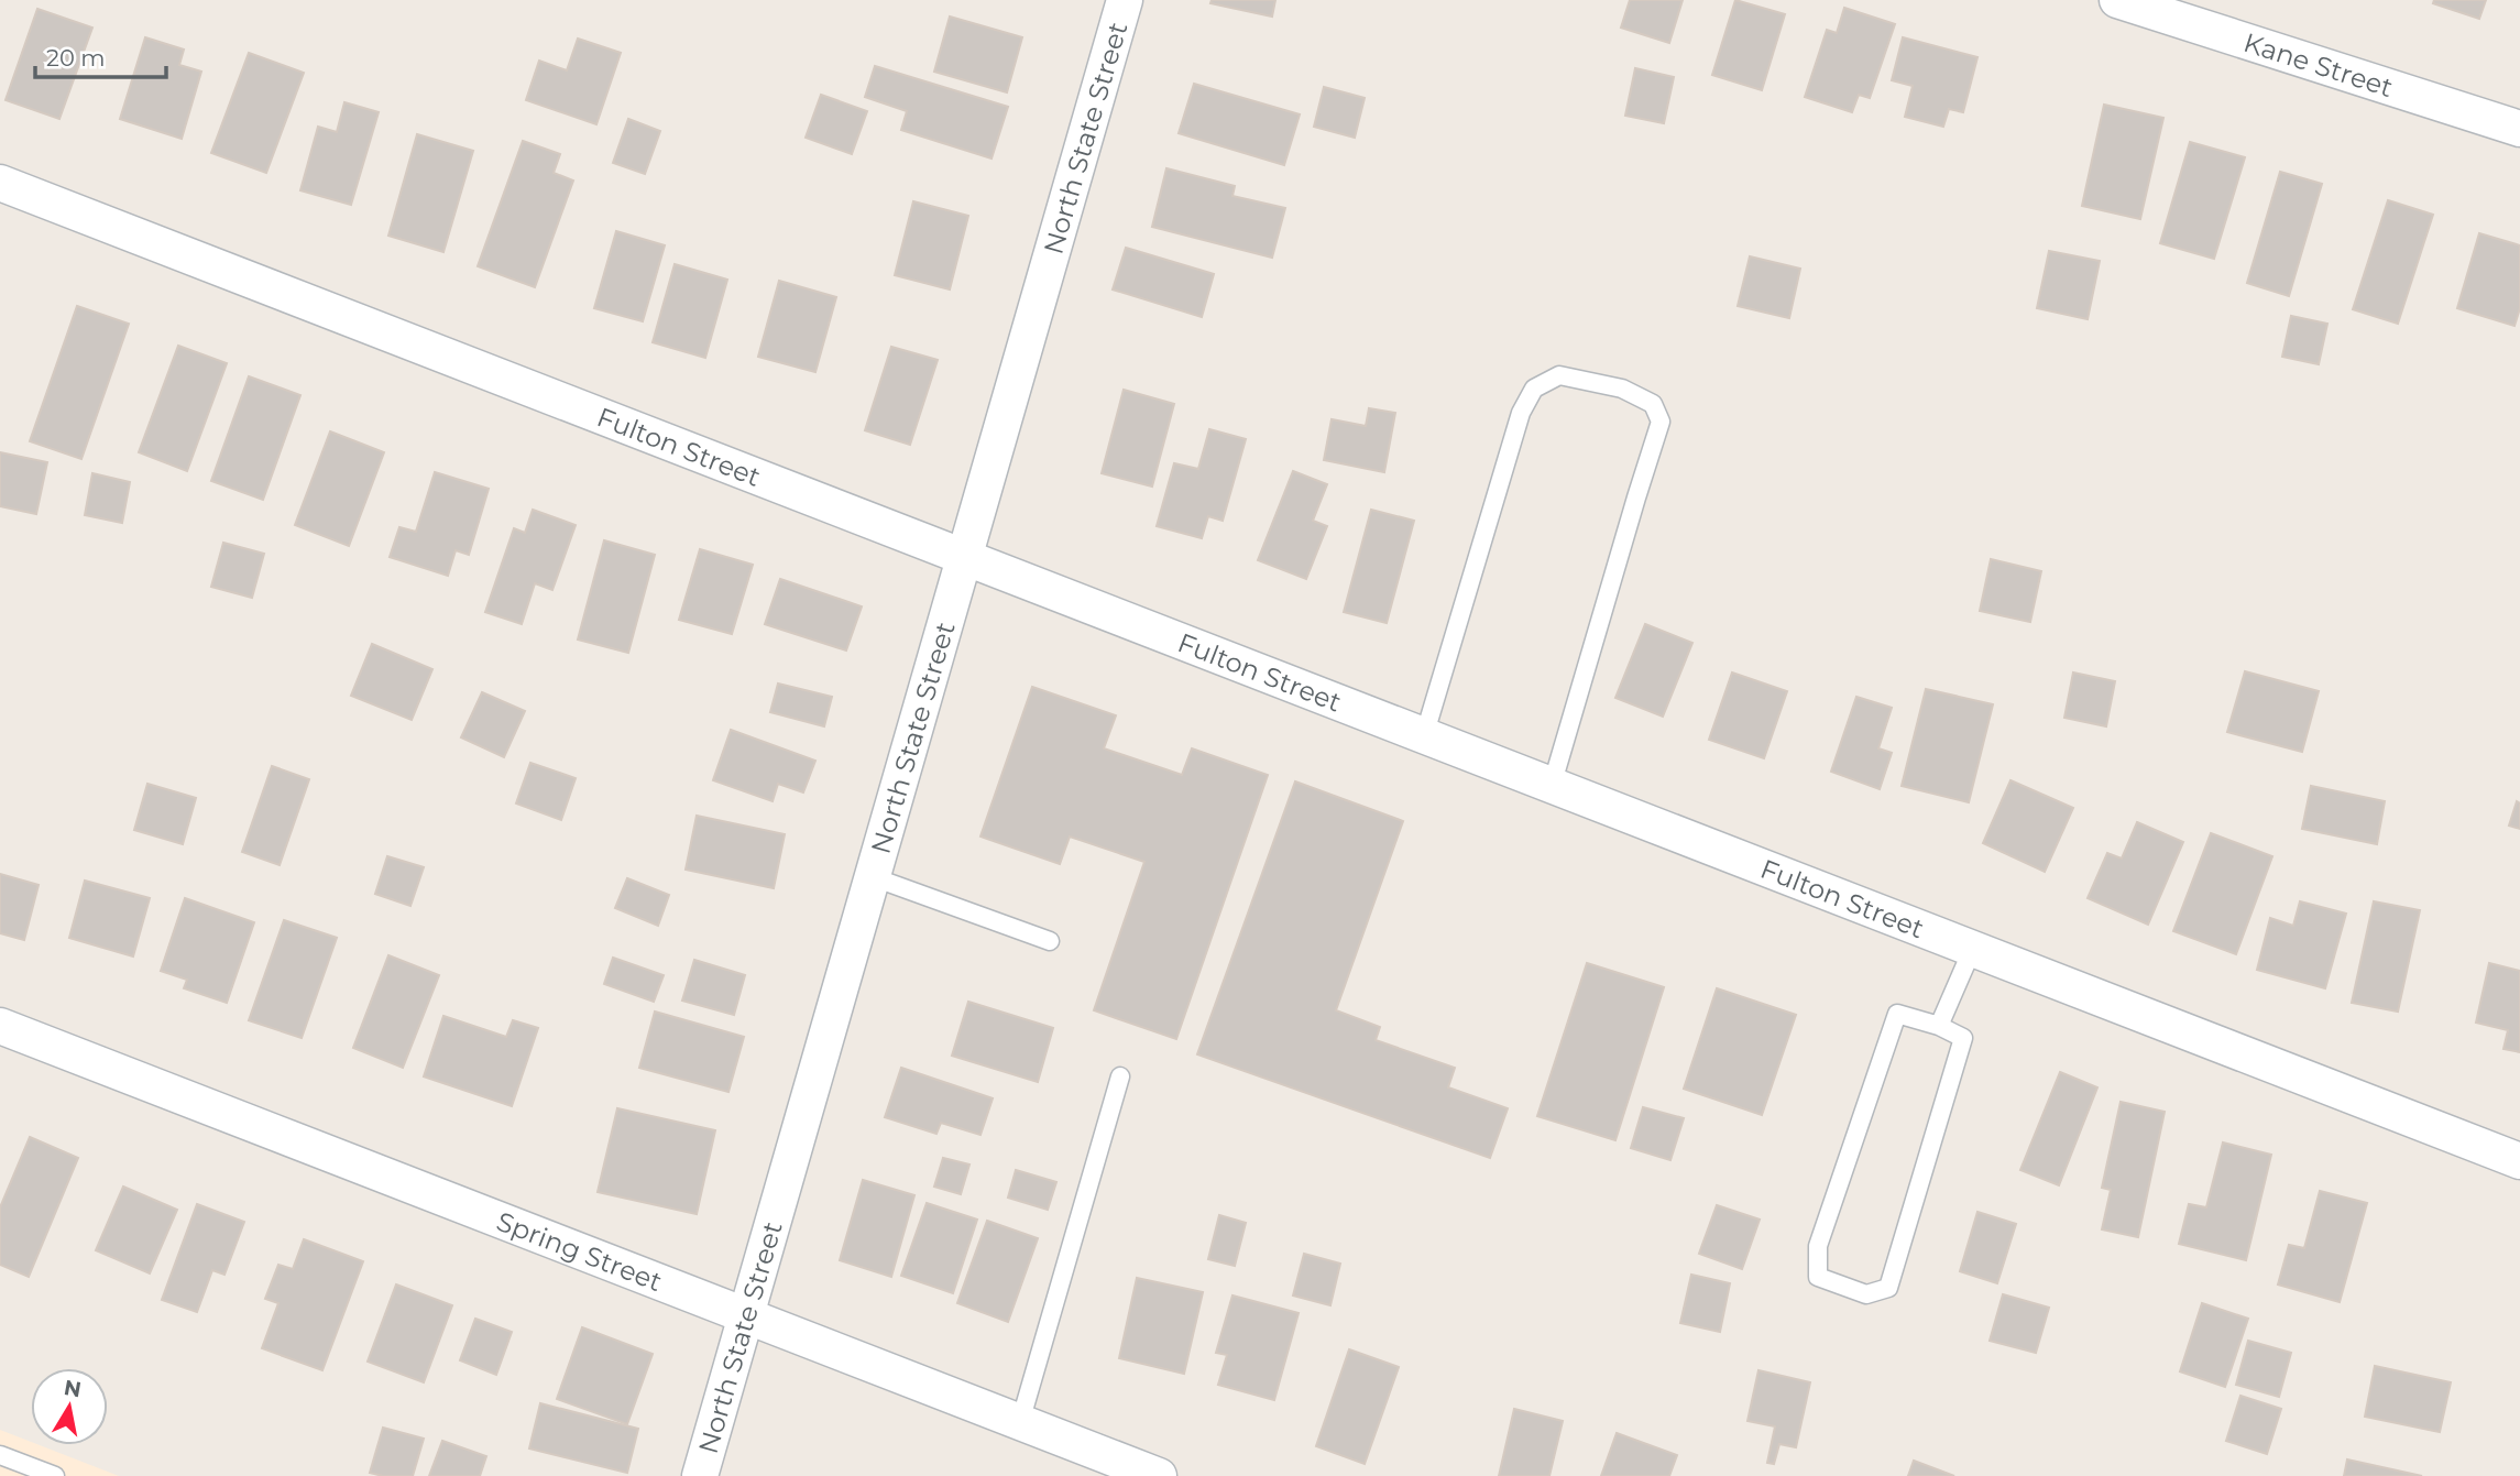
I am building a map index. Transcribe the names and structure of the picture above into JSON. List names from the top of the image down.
{
  "streets": {
    "street": [
      "Kane Street",
      "North State Street",
      "Fulton Street",
      "Spring Street"
    ]
  },
  "crossings": [
    ["North State Street", "Fulton Street"],
    ["North State Street", "Spring Street"]
  ],
  "scale_bar": "20 m",
  "north": "top"
}
